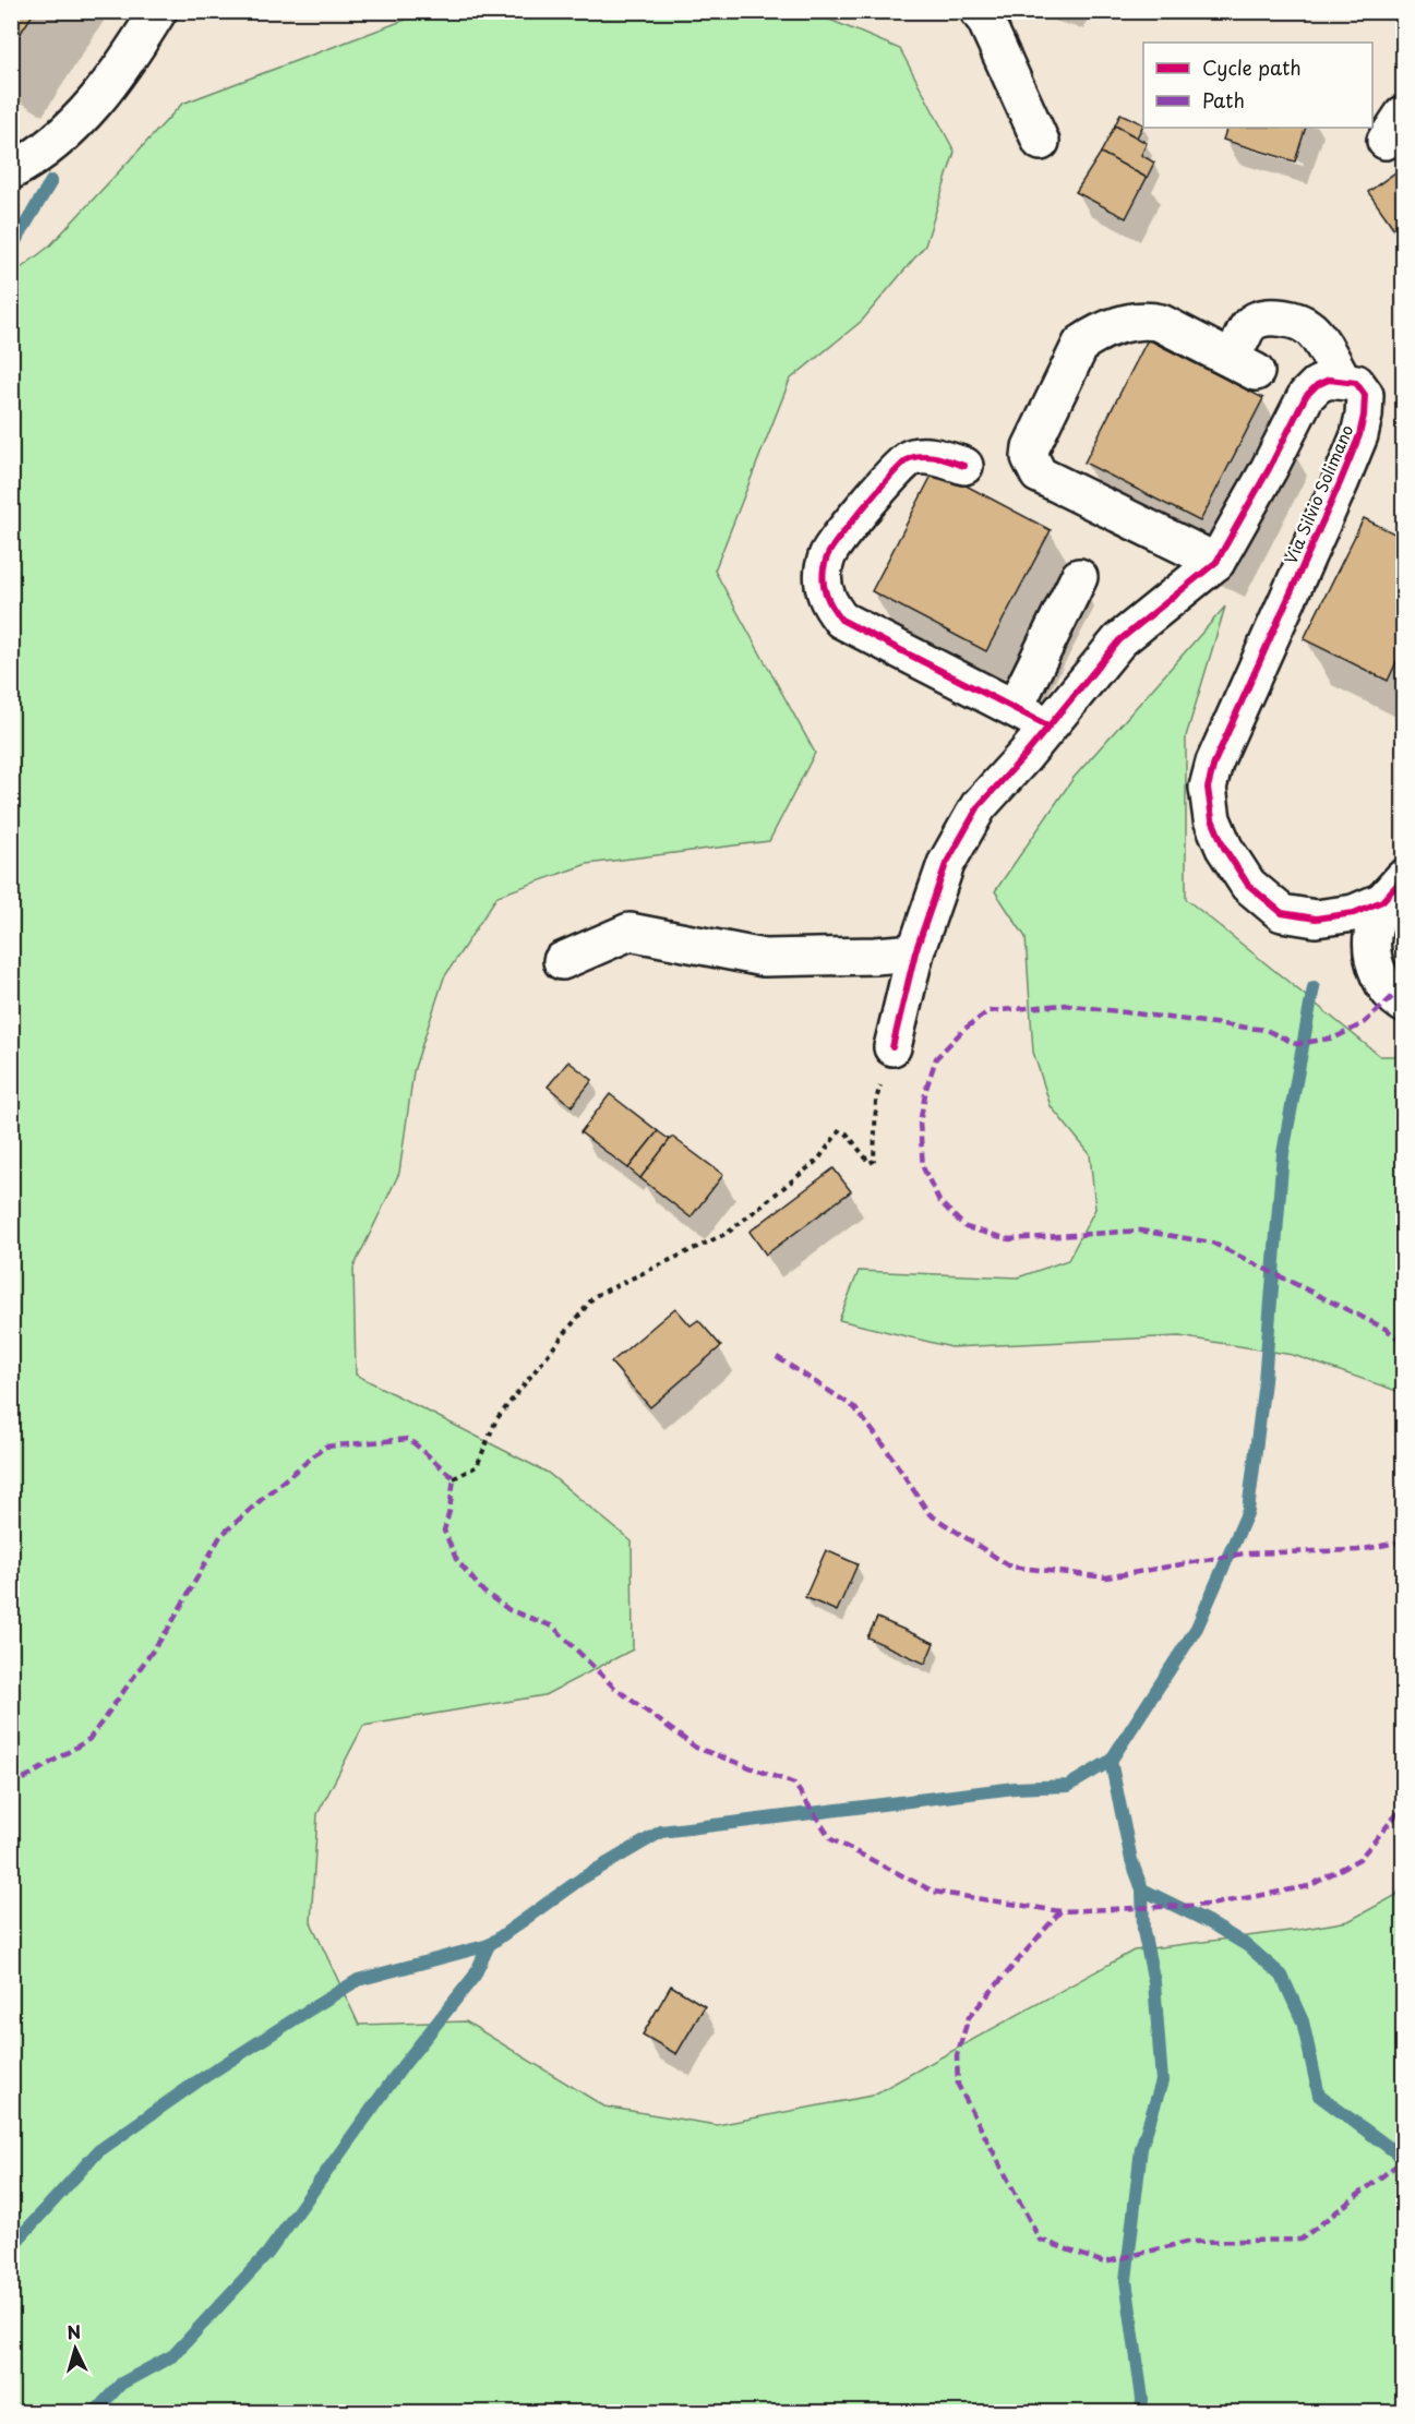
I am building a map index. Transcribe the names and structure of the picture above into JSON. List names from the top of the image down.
{
  "streets": {
    "street": ["Via Silvio Solimano"]
  },
  "legend": ["Cycle path", "Path"],
  "north": "top"
}
